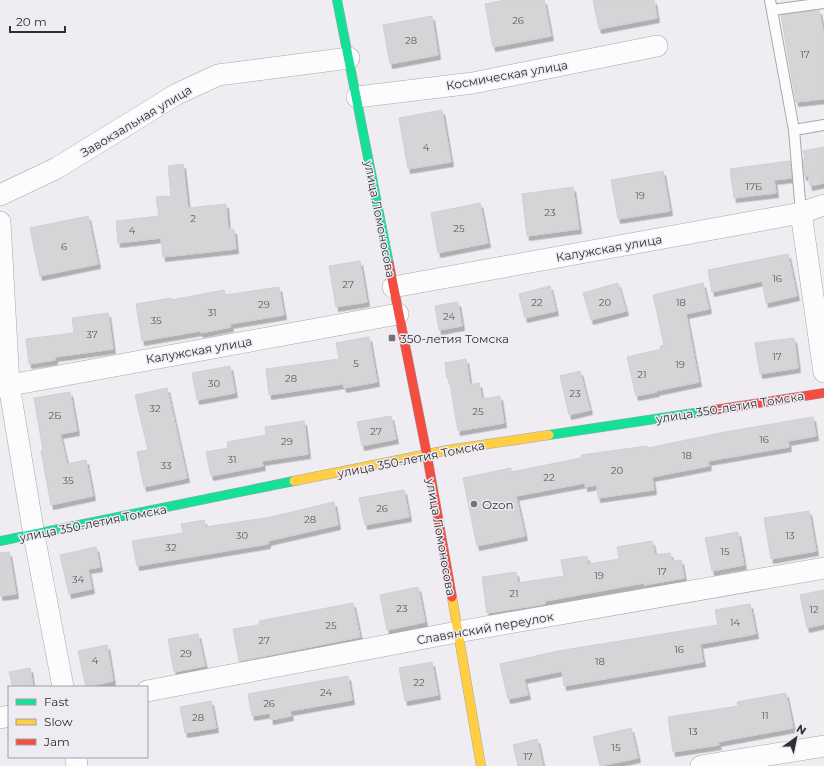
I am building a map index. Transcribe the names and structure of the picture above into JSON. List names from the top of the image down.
{
  "streets": {
    "street": [
      "Космическая улица",
      "Завокзальная улица",
      "улица Ломоносова",
      "Калужская улица",
      "улица 350-летия Томска",
      "Славянский переулок"
    ]
  },
  "crossings": [
    ["Космическая улица", "улица Ломоносова"],
    ["Завокзальная улица", "улица Ломоносова"],
    ["улица Ломоносова", "Калужская улица"],
    ["улица Ломоносова", "улица 350-летия Томска"],
    ["улица Ломоносова", "Славянский переулок"]
  ],
  "places": {
    "transit": ["350-летия Томска"],
    "other": ["Ozon"]
  },
  "house_numbers": [
    "26",
    "28",
    "17",
    "4",
    "17Б",
    "19",
    "23",
    "2",
    "25",
    "4",
    "6",
    "16",
    "27",
    "22",
    "20",
    "18",
    "29",
    "31",
    "24",
    "35",
    "37",
    "17",
    "5",
    "19",
    "21",
    "28",
    "30",
    "23",
    "32",
    "25",
    "2Б",
    "27",
    "16",
    "29",
    "18",
    "31",
    "33",
    "20",
    "22",
    "35",
    "26",
    "28",
    "30",
    "13",
    "32",
    "15",
    "17",
    "19",
    "34",
    "21",
    "23",
    "12",
    "14",
    "25",
    "27",
    "16",
    "29",
    "4",
    "18",
    "22",
    "24",
    "26",
    "11",
    "28",
    "13",
    "15",
    "17"
  ],
  "legend": ["Fast", "Slow", "Jam"],
  "scale_bar": "20 m",
  "north": "top right"
}
